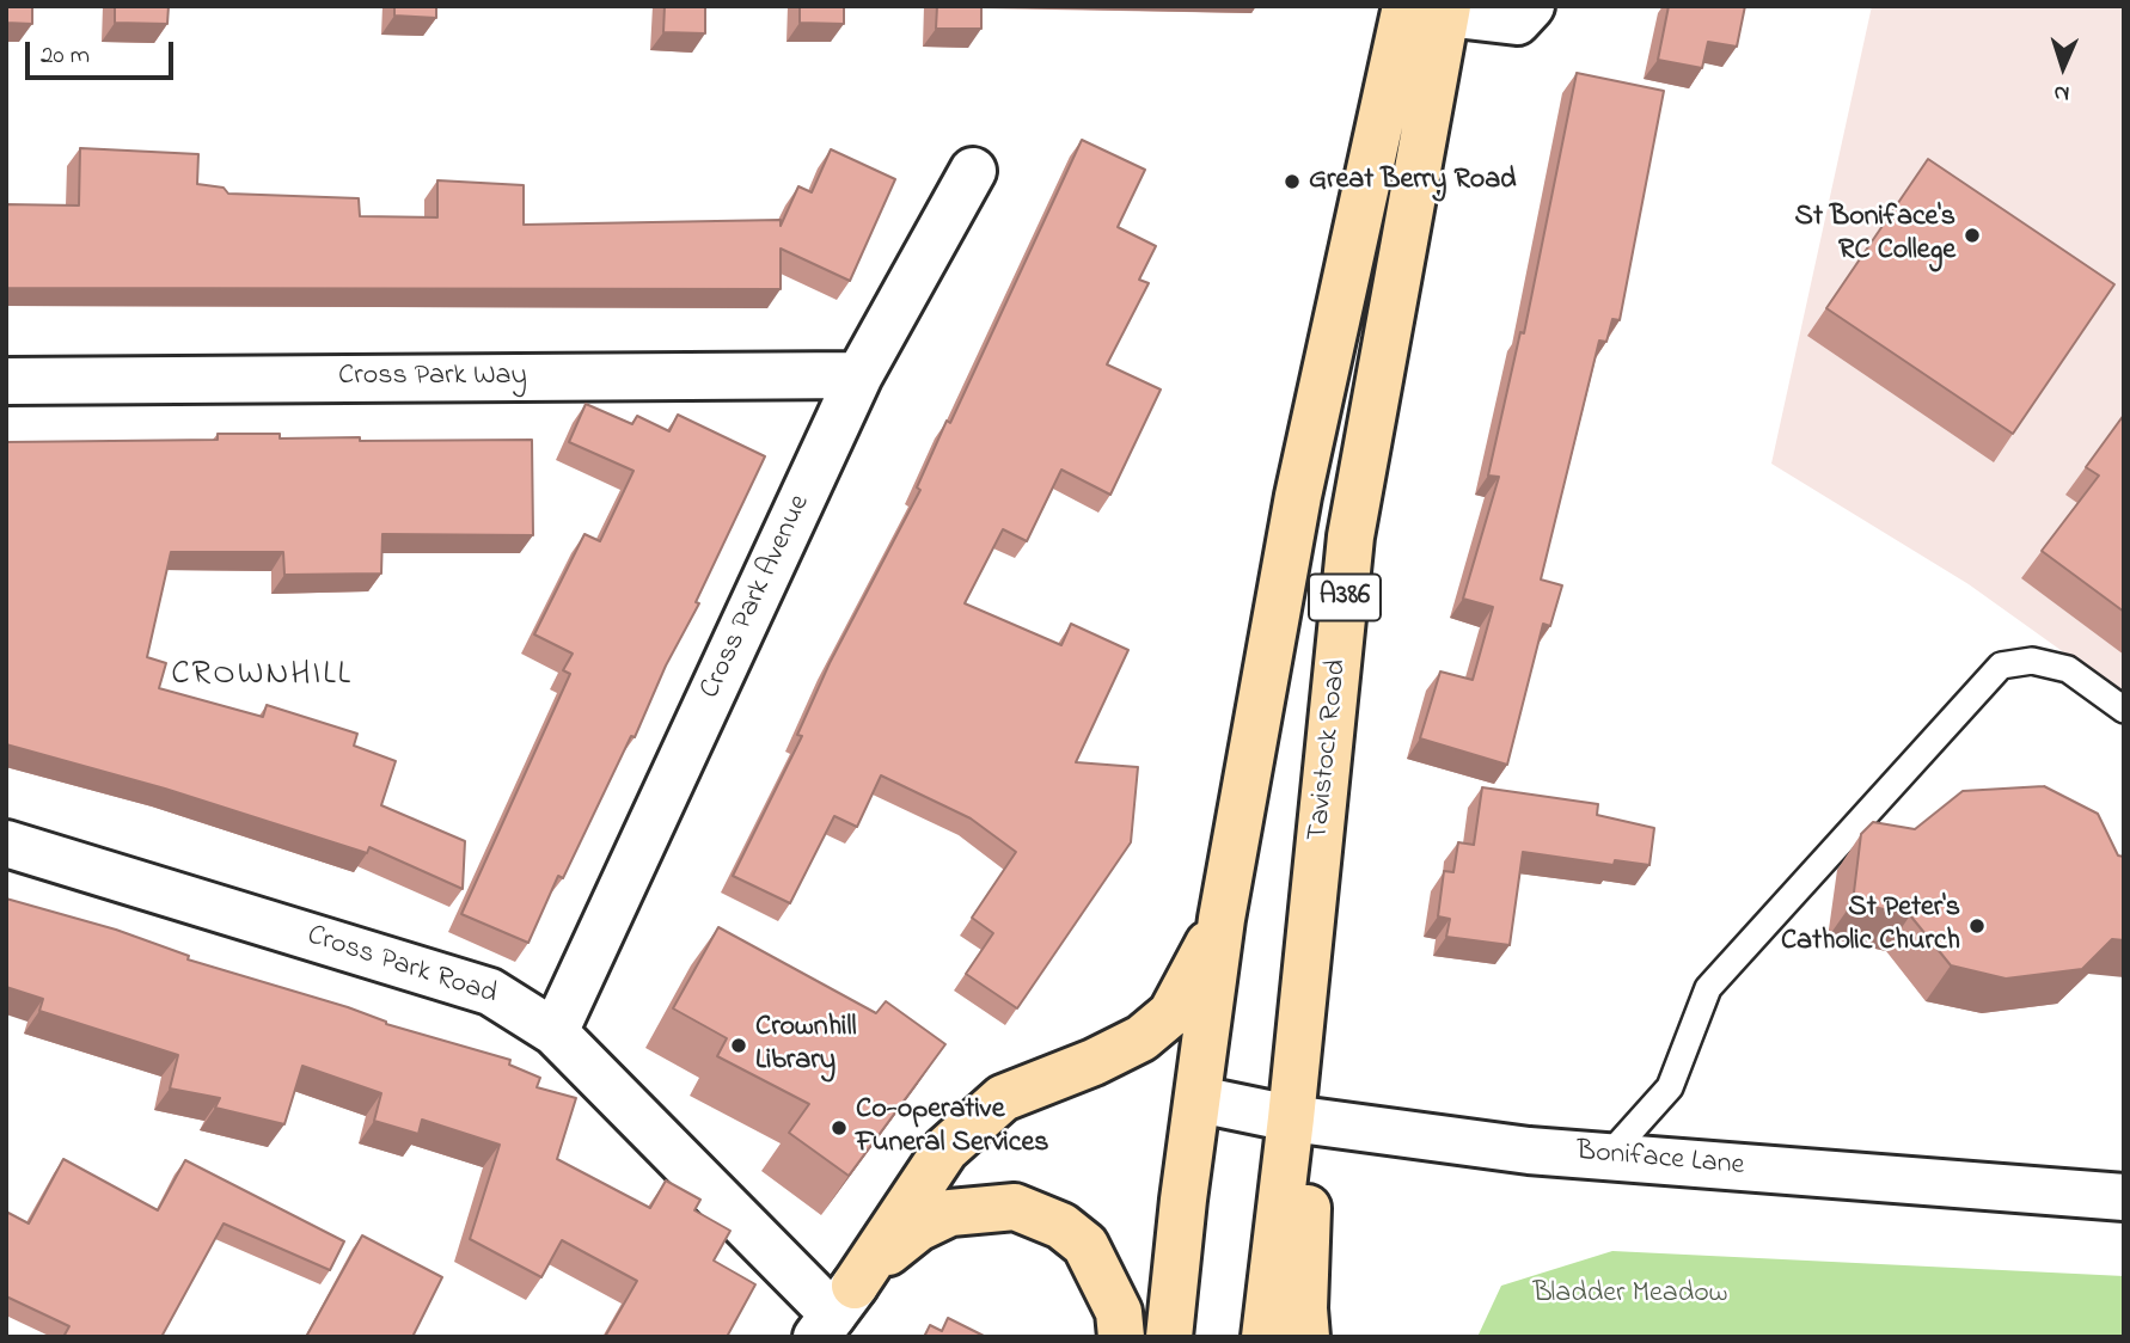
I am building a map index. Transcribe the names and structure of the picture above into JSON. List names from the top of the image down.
{
  "streets": {
    "highway": ["A386", "Tavistock Road"],
    "street": [
      "Cross Park Way",
      "Cross Park Avenue",
      "Cross Park Road",
      "Boniface Lane"
    ]
  },
  "crossings": [
    ["Cross Park Way", "Cross Park Avenue"],
    ["Cross Park Avenue", "Cross Park Road"],
    ["A386", "Tavistock Road"],
    ["A386", "Boniface Lane"],
    ["Tavistock Road", "Boniface Lane"]
  ],
  "districts": ["CROWNHILL"],
  "parks": ["Bladder Meadow"],
  "places": [
    "Great Berry Road",
    "St Boniface's RC College",
    "St Peter's Catholic Church",
    "Crownhill Library",
    "Co-operative Funeral Services"
  ],
  "scale_bar": "20 m",
  "north": "bottom"
}
